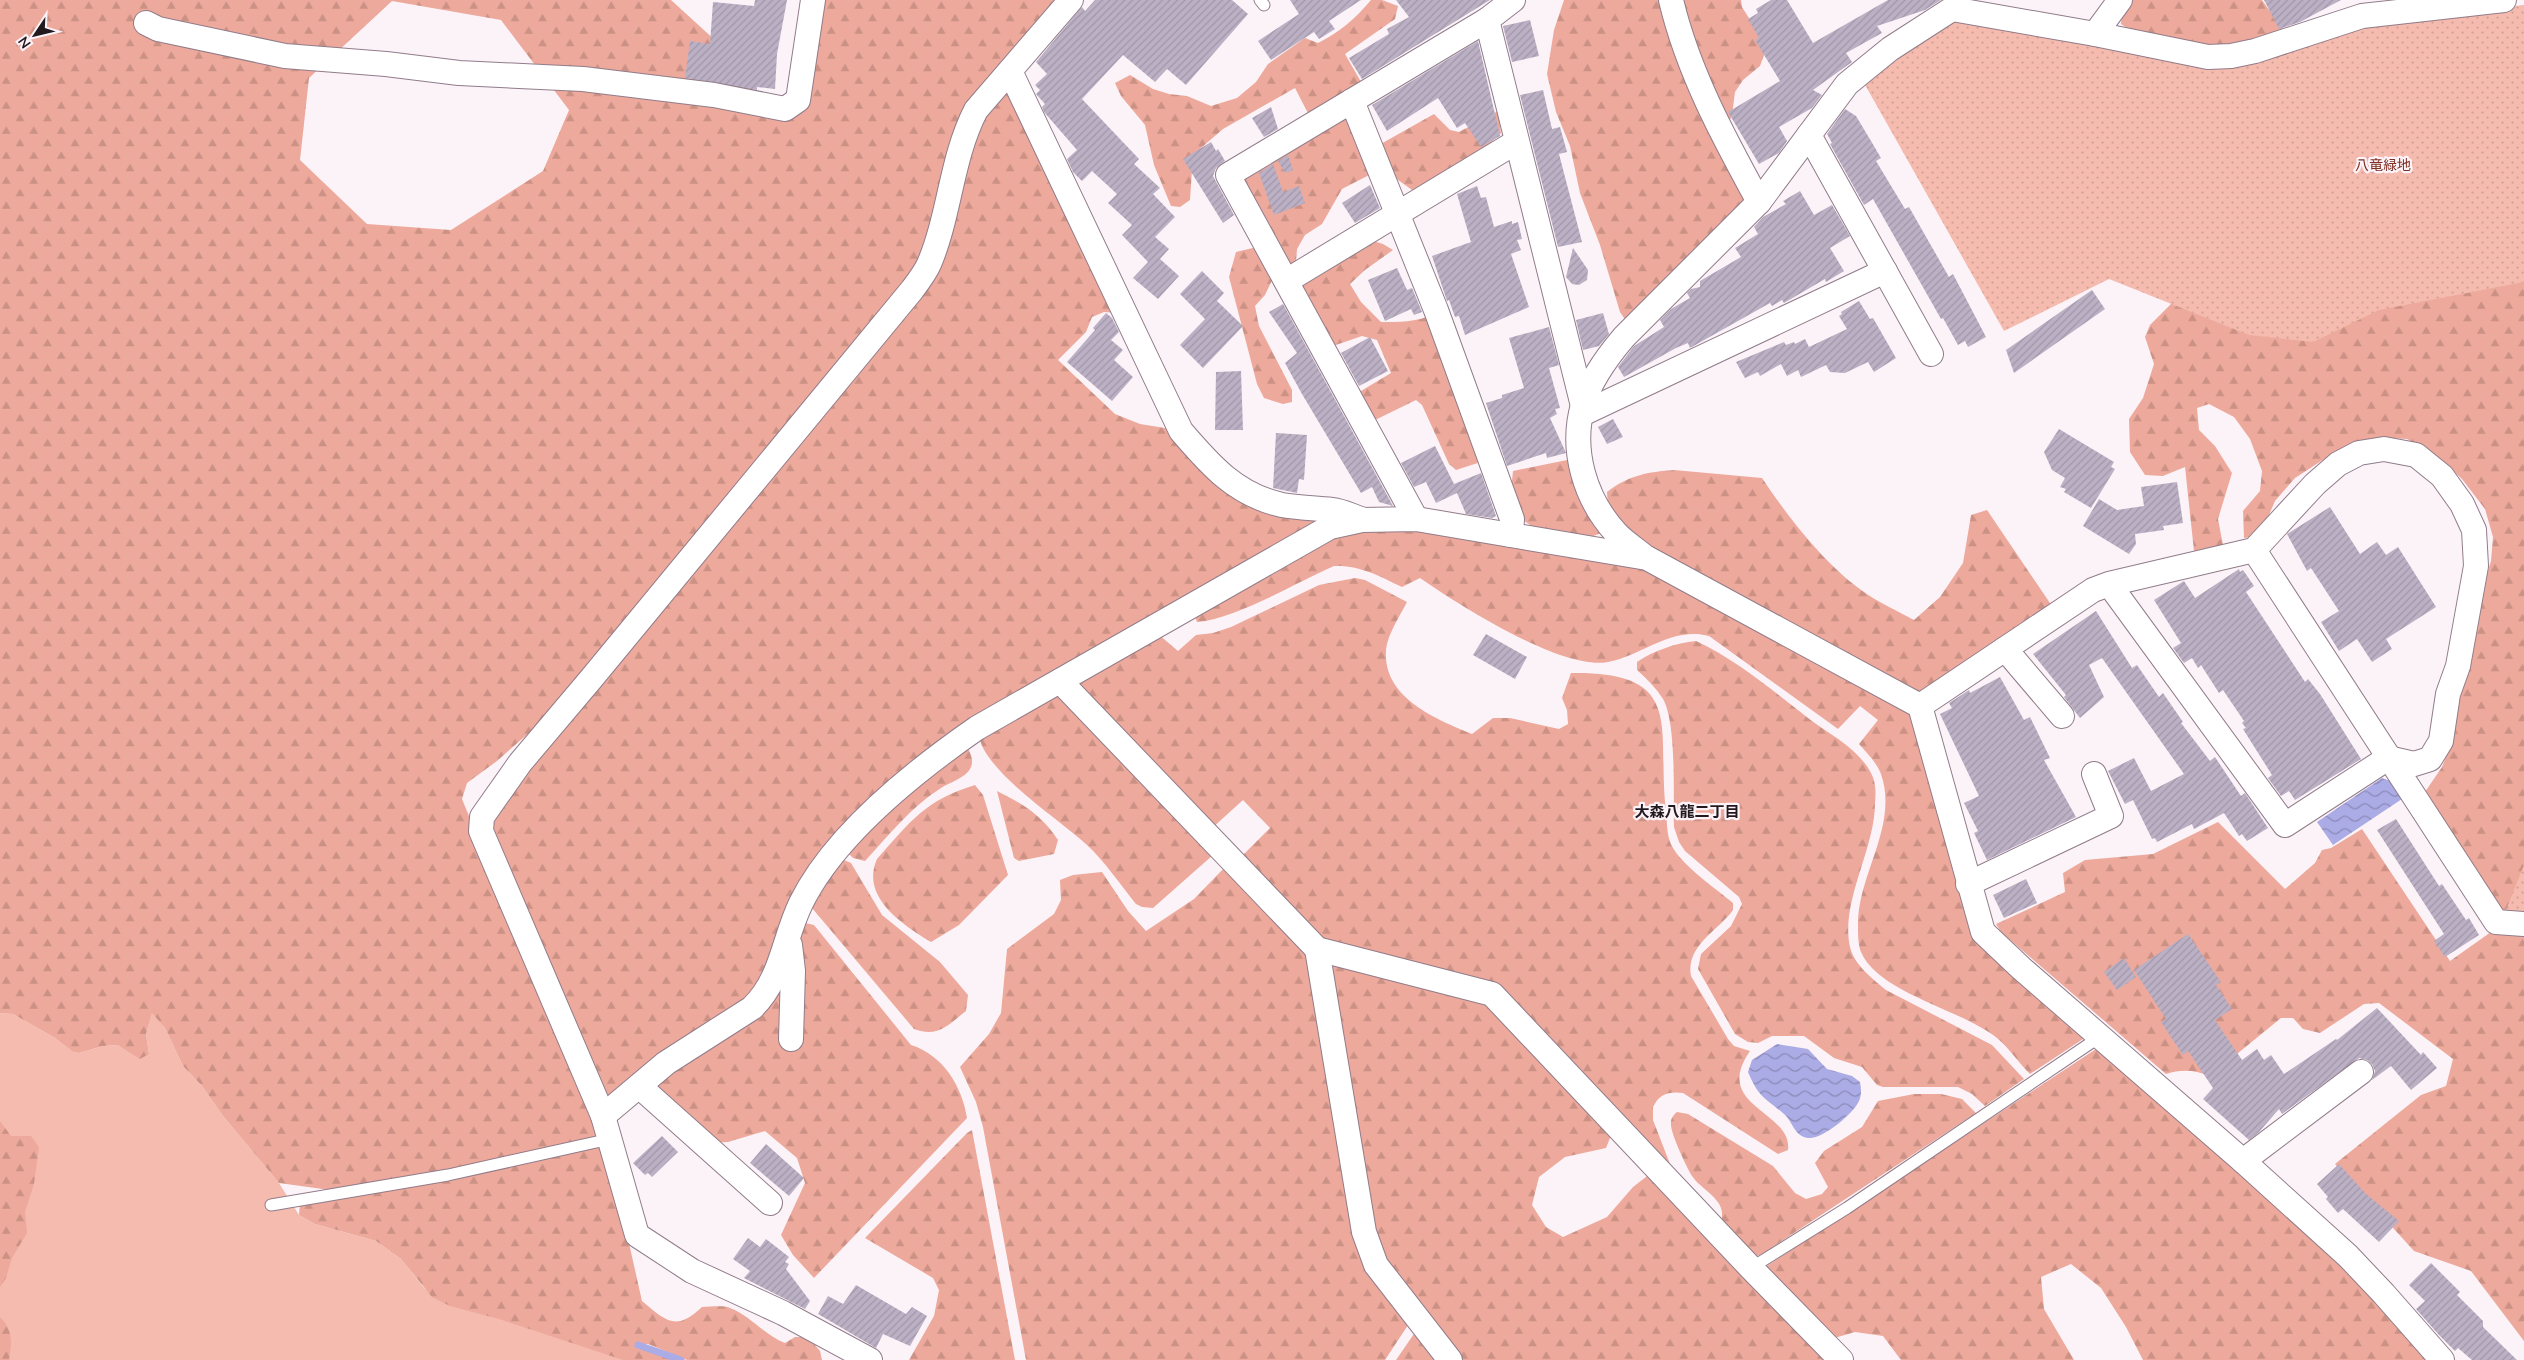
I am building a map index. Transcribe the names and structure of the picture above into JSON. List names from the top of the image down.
{
  "districts": ["大森八龍二丁目"],
  "parks": ["八竜緑地"],
  "north": "bottom left"
}
